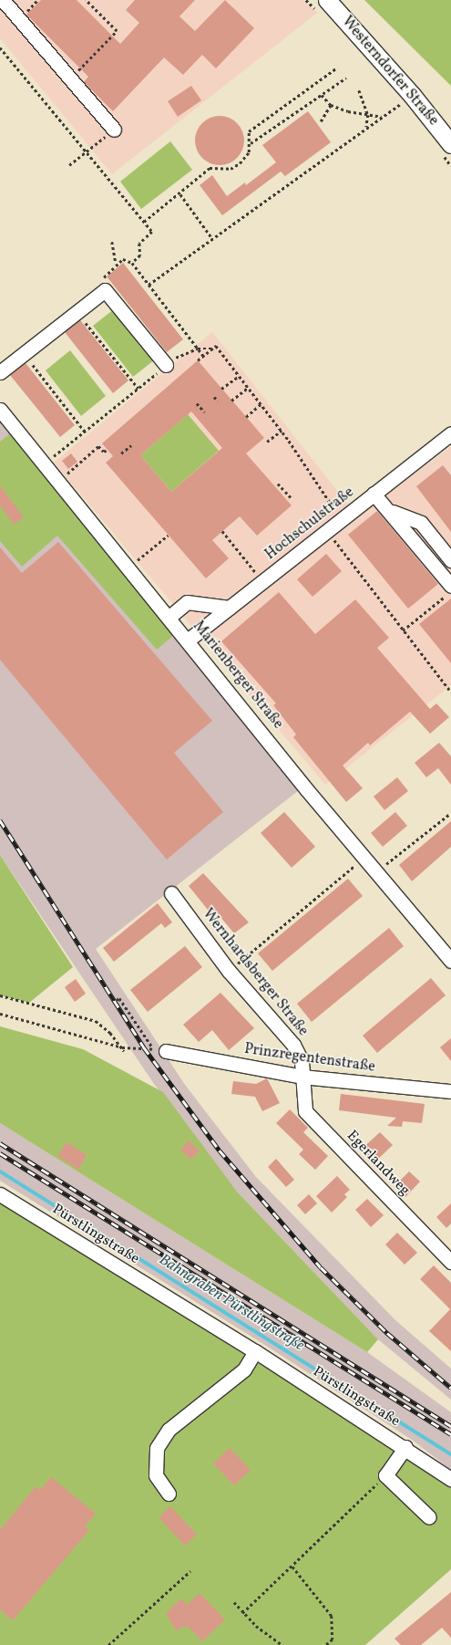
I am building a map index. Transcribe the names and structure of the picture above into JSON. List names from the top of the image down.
{
  "streets": {
    "main road": ["Westerndorfer Straße"],
    "street": [
      "Hochschulstraße",
      "Marienberger Straße",
      "Wernhardsberger Straße",
      "Prinzregentenstraße",
      "Egerlandweg",
      "Pürstlingstraße"
    ]
  },
  "crossings": [
    ["Hochschulstraße", "Marienberger Straße"],
    ["Wernhardsberger Straße", "Prinzregentenstraße"],
    ["Wernhardsberger Straße", "Egerlandweg"],
    ["Prinzregentenstraße", "Egerlandweg"]
  ],
  "water": ["Bahngraben Pürstlingstraße"]
}
